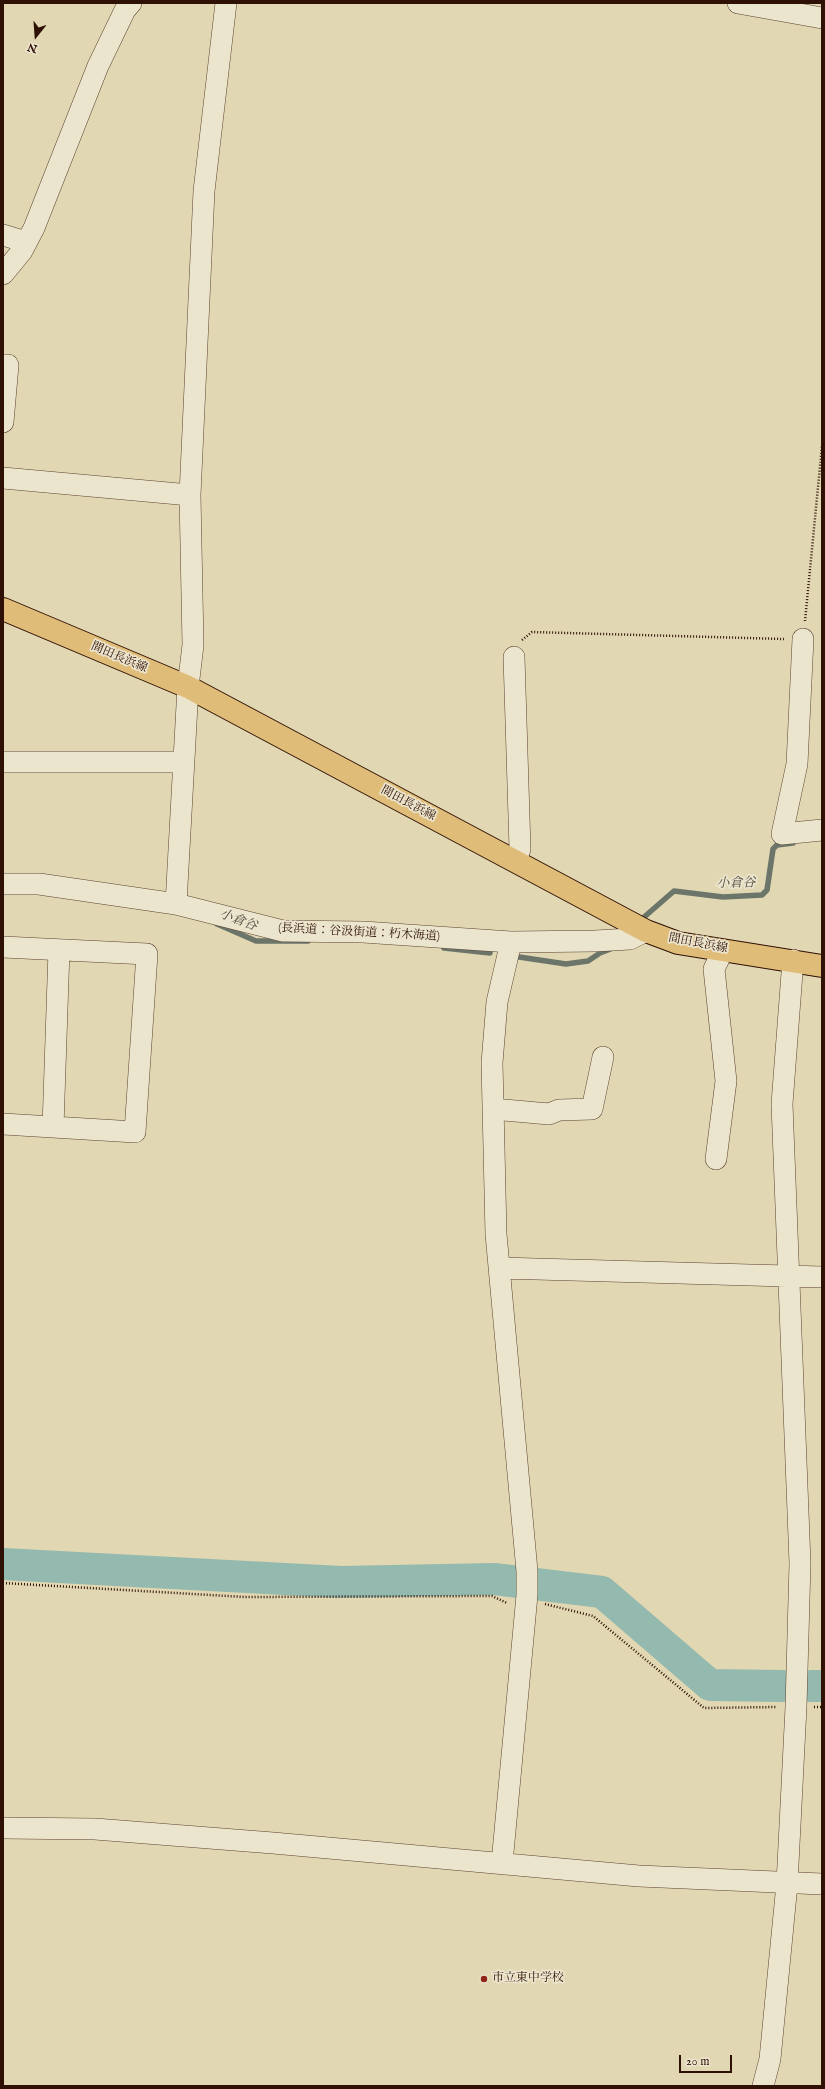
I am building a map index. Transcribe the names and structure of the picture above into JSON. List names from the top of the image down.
{
  "streets": {
    "main road": ["間田長浜線"],
    "street": ["(長浜道：谷汲街道：朽木海道)"]
  },
  "crossings": [
    ["間田長浜線", "(長浜道：谷汲街道：朽木海道)"]
  ],
  "water": ["小倉谷"],
  "places": ["市立東中学校"],
  "scale_bar": "20 m",
  "north": "bottom"
}
